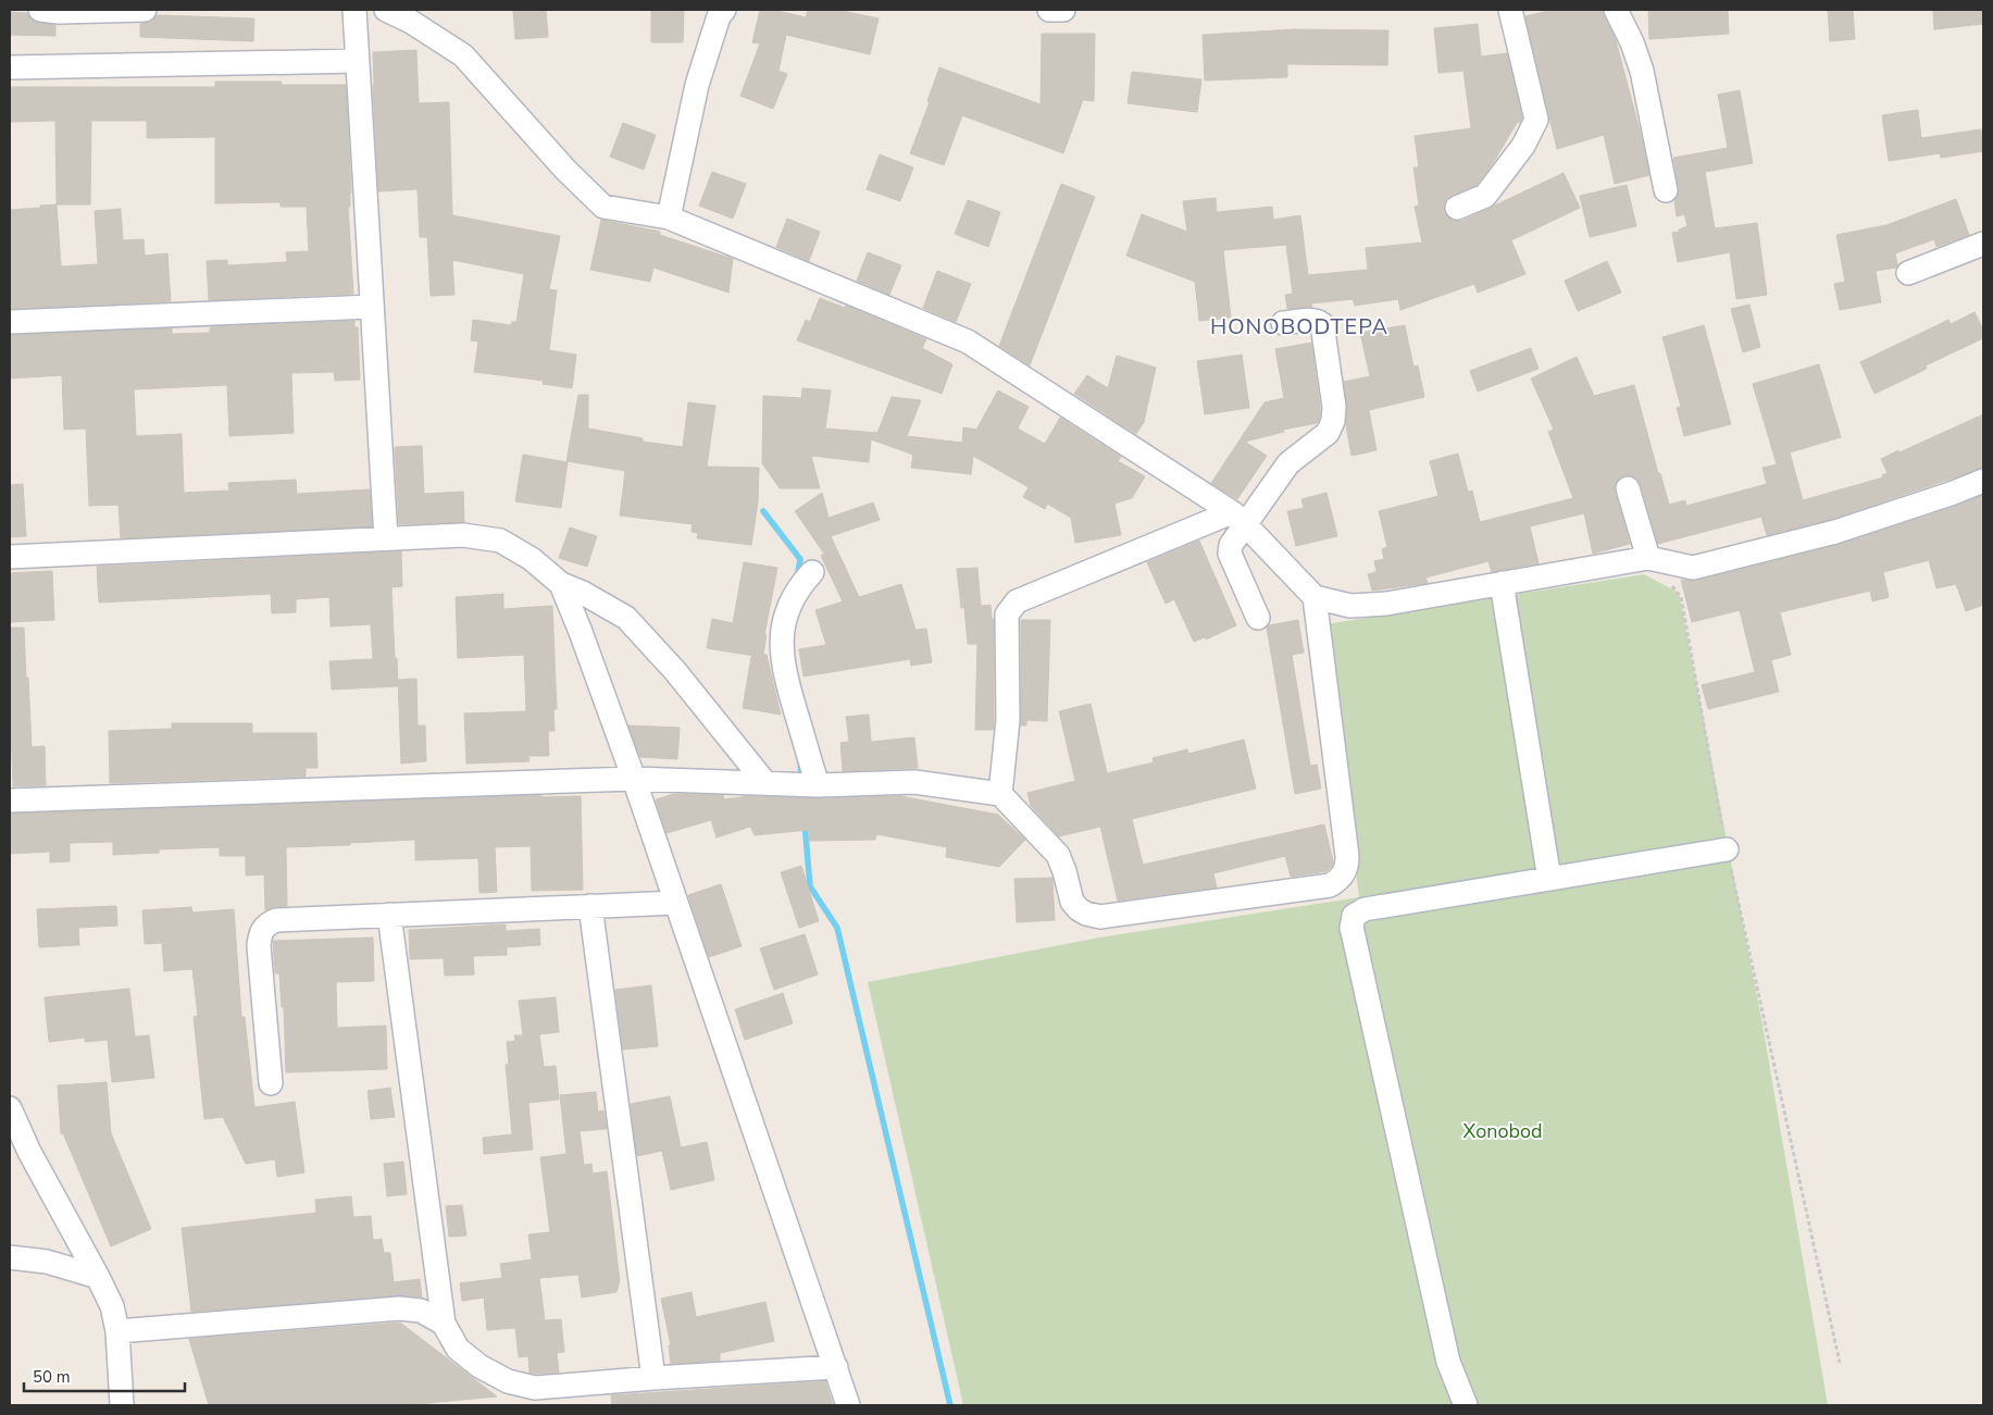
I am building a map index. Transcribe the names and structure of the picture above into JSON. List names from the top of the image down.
{
  "districts": ["HONOBODTEPA"],
  "parks": ["Xonobod"],
  "scale_bar": "50 m"
}
